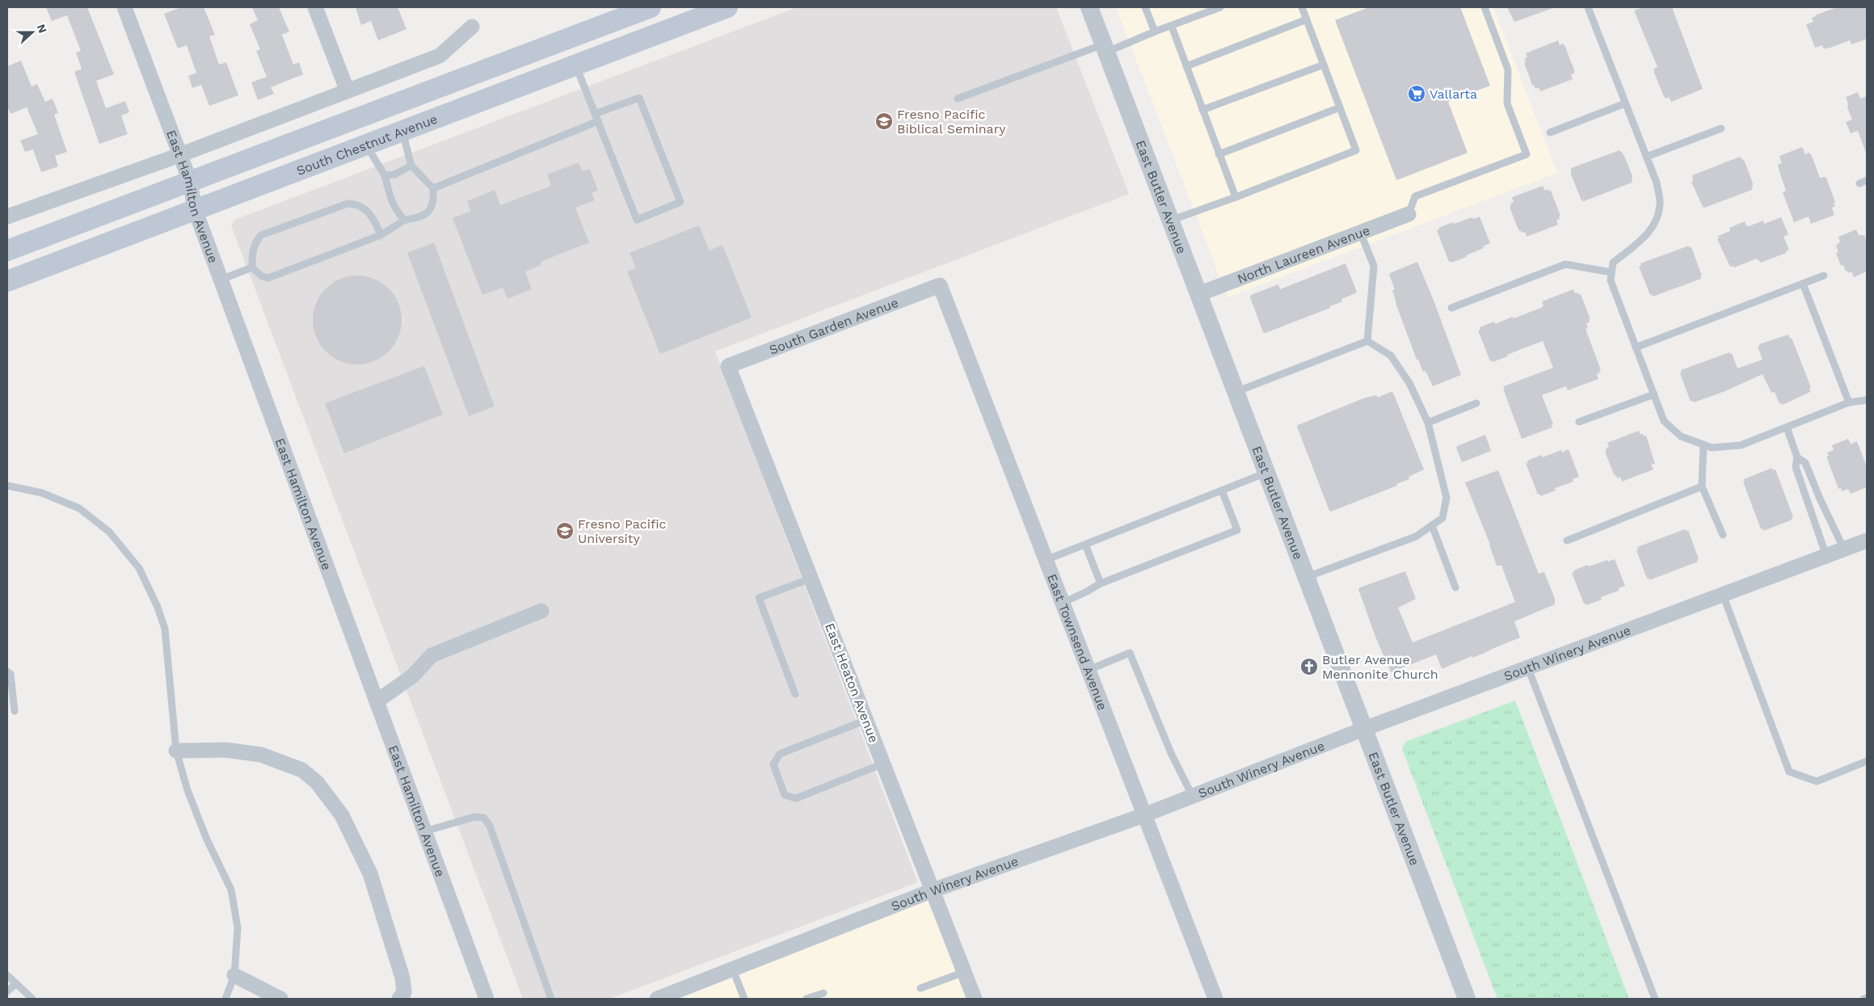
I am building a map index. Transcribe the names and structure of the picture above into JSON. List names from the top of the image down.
{
  "streets": {
    "main road": ["South Chestnut Avenue"],
    "street": [
      "East Hamilton Avenue",
      "East Butler Avenue",
      "North Laureen Avenue",
      "South Garden Avenue",
      "East Townsend Avenue",
      "South Winery Avenue",
      "East Heaton Avenue"
    ]
  },
  "crossings": [
    ["South Chestnut Avenue", "East Hamilton Avenue"],
    ["East Butler Avenue", "North Laureen Avenue"],
    ["East Butler Avenue", "South Winery Avenue"],
    ["South Garden Avenue", "East Townsend Avenue"],
    ["South Garden Avenue", "East Heaton Avenue"],
    ["East Townsend Avenue", "South Winery Avenue"],
    ["South Winery Avenue", "East Heaton Avenue"]
  ],
  "places": {
    "supermarket": ["Vallarta"],
    "school or university": ["Fresno Pacific Biblical Seminary", "Fresno Pacific University"],
    "church": ["Butler Avenue Mennonite Church"]
  },
  "north": "right"
}
